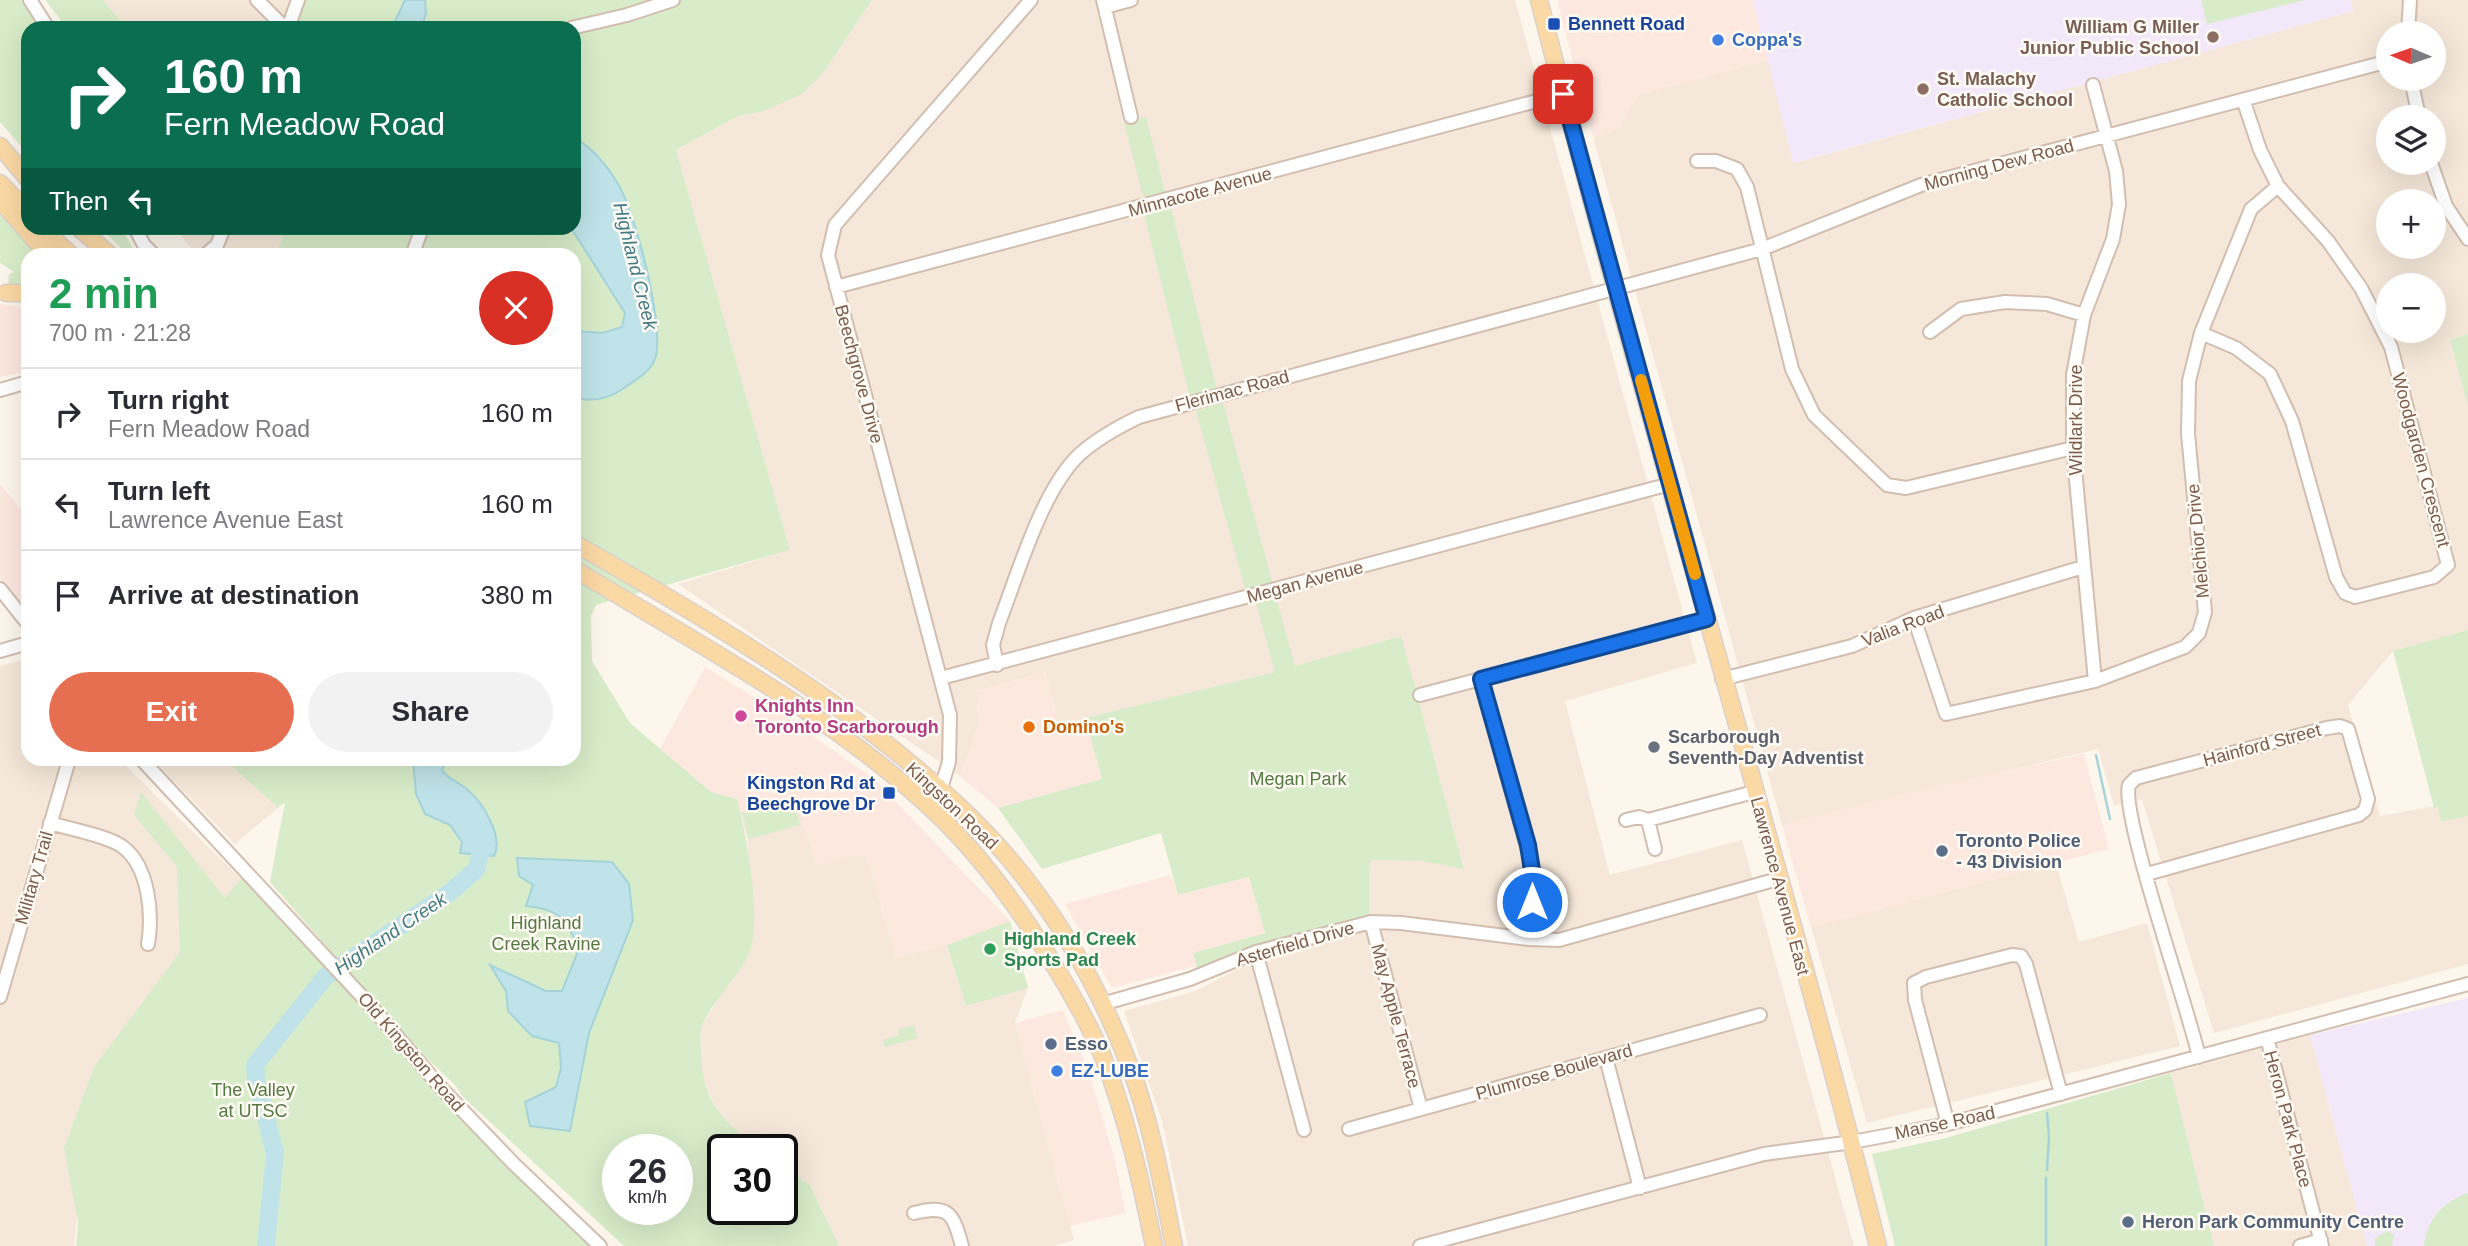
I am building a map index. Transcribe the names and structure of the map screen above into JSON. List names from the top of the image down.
{
  "streets": {
    "main road": ["Kingston Road", "Lawrence Avenue East"],
    "street": [
      "Morning Dew Road",
      "Minnacote Avenue",
      "Beechgrove Drive",
      "Flerimac Road",
      "Wildlark Drive",
      "Woodgarden Crescent",
      "Melchior Drive",
      "Megan Avenue",
      "Valia Road",
      "Hainford Street",
      "Military Trail",
      "Asterfield Drive",
      "May Apple Terrace",
      "Old Kingston Road",
      "Plumrose Boulevard",
      "Heron Park Place",
      "Manse Road"
    ]
  },
  "crossings": [
    ["Morning Dew Road", "Flerimac Road"],
    ["Morning Dew Road", "Wildlark Drive"],
    ["Morning Dew Road", "Woodgarden Crescent"],
    ["Morning Dew Road", "Lawrence Avenue East"],
    ["Minnacote Avenue", "Beechgrove Drive"],
    ["Minnacote Avenue", "Lawrence Avenue East"],
    ["Beechgrove Drive", "Megan Avenue"],
    ["Beechgrove Drive", "Kingston Road"],
    ["Flerimac Road", "Megan Avenue"],
    ["Flerimac Road", "Lawrence Avenue East"],
    ["Wildlark Drive", "Melchior Drive"],
    ["Wildlark Drive", "Valia Road"],
    ["Woodgarden Crescent", "Melchior Drive"],
    ["Melchior Drive", "Valia Road"],
    ["Megan Avenue", "Lawrence Avenue East"],
    ["Valia Road", "Lawrence Avenue East"],
    ["Hainford Street", "Manse Road"],
    ["Kingston Road", "Asterfield Drive"],
    ["Lawrence Avenue East", "Asterfield Drive"],
    ["Lawrence Avenue East", "Manse Road"],
    ["Asterfield Drive", "May Apple Terrace"],
    ["May Apple Terrace", "Plumrose Boulevard"],
    ["Heron Park Place", "Manse Road"]
  ],
  "water": ["Highland Creek"],
  "parks": ["Megan Park", "Highland Creek Ravine", "The Valley at UTSC"],
  "places": {
    "transit": ["Bennett Road", "Kingston Rd at Beechgrove Dr"],
    "other": [
      "William G Miller Junior Public School",
      "Coppa's",
      "St. Malachy Catholic School",
      "Knights Inn Toronto Scarborough",
      "Domino's",
      "Scarborough Seventh-Day Adventist",
      "Toronto Police - 43 Division",
      "Highland Creek Sports Pad",
      "Esso",
      "EZ-LUBE",
      "Heron Park Community Centre"
    ]
  },
  "north": "left",
  "page": {
    "map_buttons": ["+", "−"],
    "turn": ["160 m", "Fern Meadow Road"],
    "then": "Then",
    "heading": ["2 min", "700 m · 21:28"],
    "list": [
      {
        "name": "Turn right",
        "note": "Fern Meadow Road",
        "value": "160 m"
      },
      {
        "name": "Turn left",
        "note": "Lawrence Avenue East",
        "value": "160 m"
      },
      {
        "name": "Arrive at destination",
        "value": "380 m"
      }
    ],
    "buttons": ["Exit", "Share"],
    "speed": "26 km/h",
    "limit": "30"
  }
}
